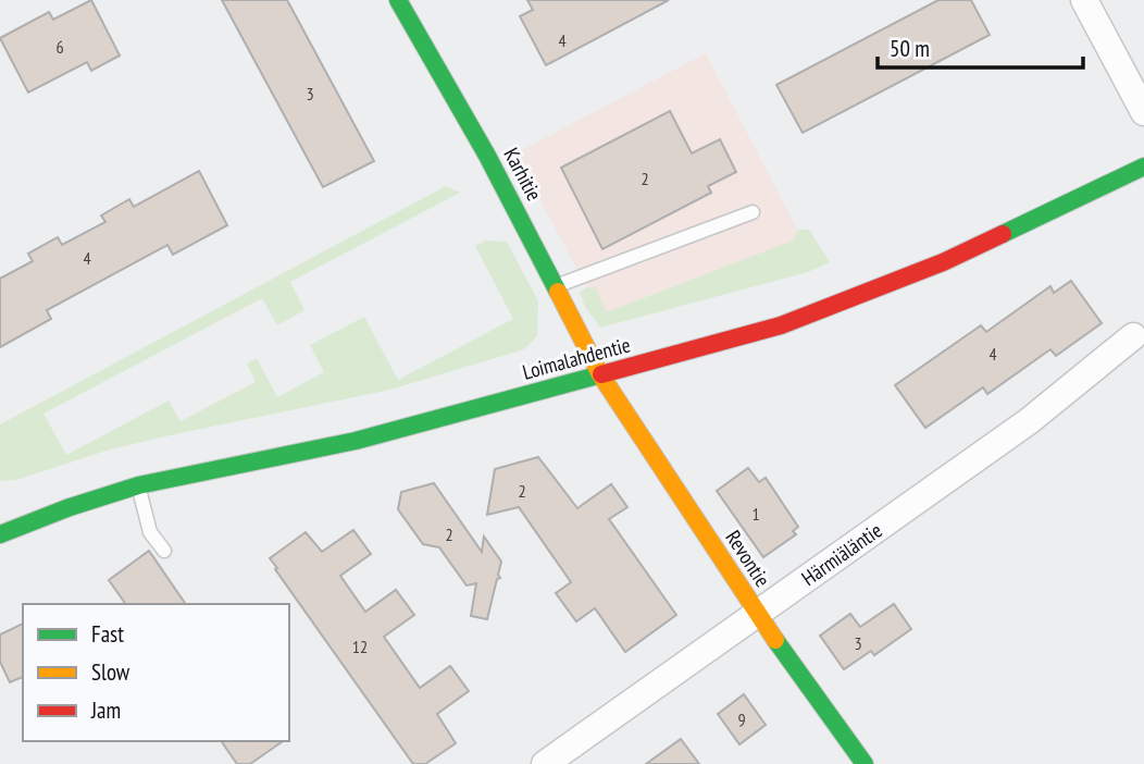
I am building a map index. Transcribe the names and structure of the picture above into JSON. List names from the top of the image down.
{
  "streets": {
    "street": [
      "Karhitie",
      "Loimalahdentie",
      "Härmiäläntie",
      "Revontie"
    ]
  },
  "crossings": [
    ["Karhitie", "Loimalahdentie"],
    ["Karhitie", "Revontie"],
    ["Loimalahdentie", "Revontie"],
    ["Härmiäläntie", "Revontie"]
  ],
  "house_numbers": [
    "4",
    "6",
    "3",
    "2",
    "4",
    "4",
    "2",
    "1",
    "2",
    "3",
    "12",
    "9"
  ],
  "legend": ["Fast", "Slow", "Jam"],
  "scale_bar": "50 m"
}
